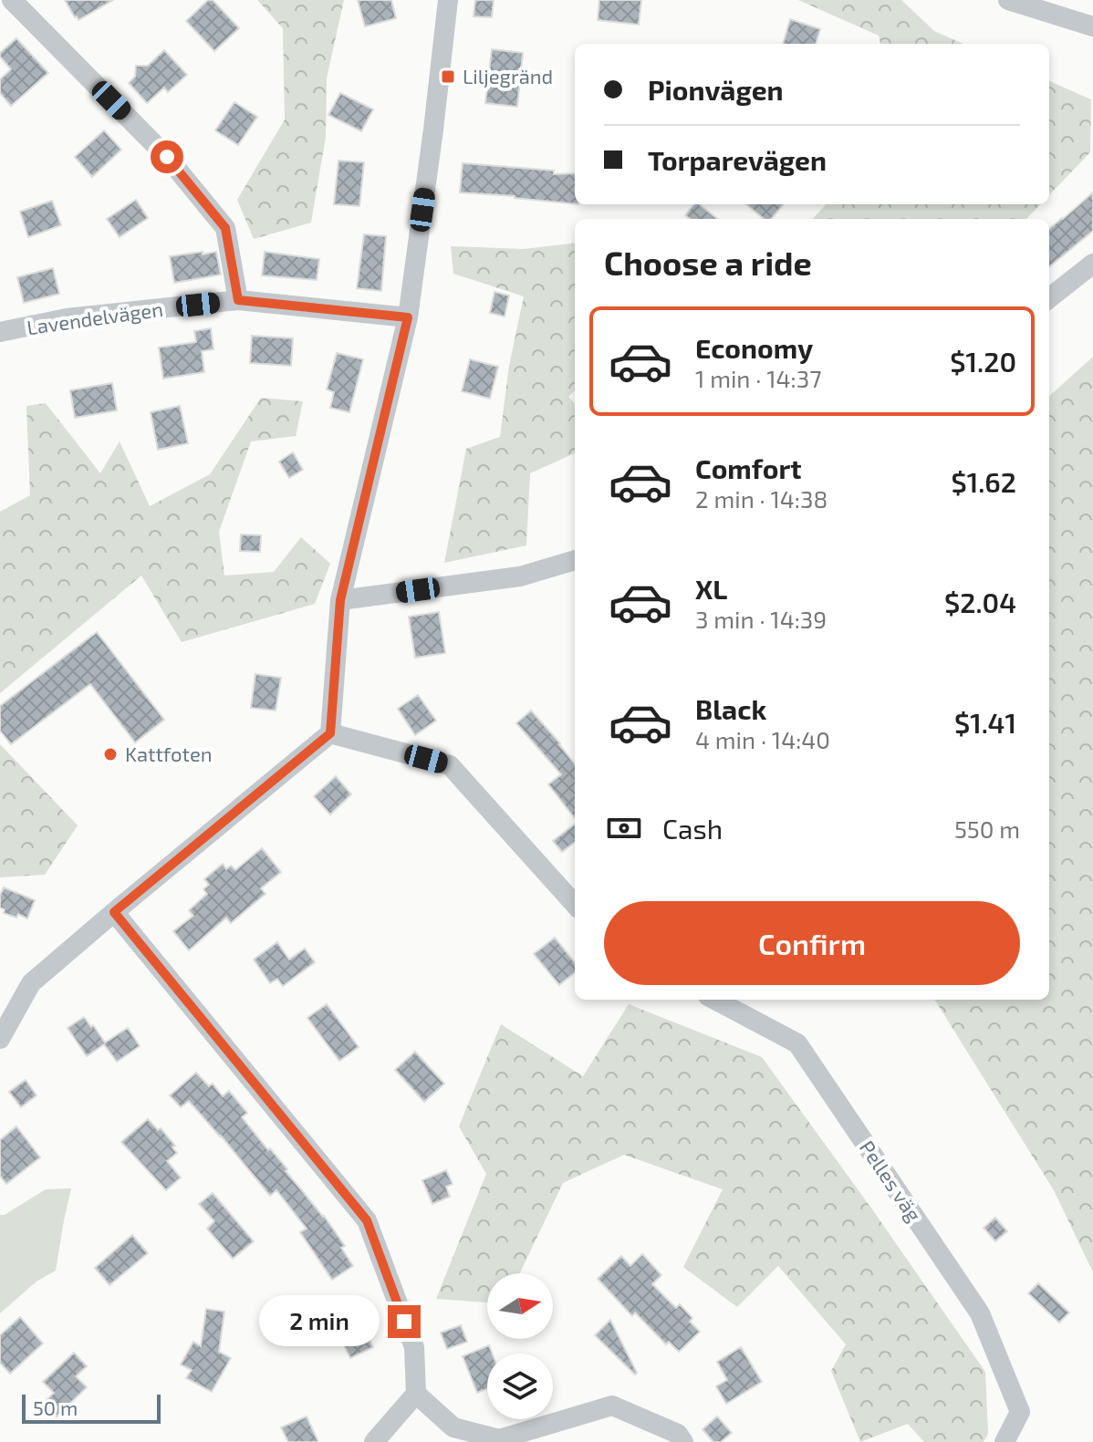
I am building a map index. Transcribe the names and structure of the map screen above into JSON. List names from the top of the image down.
{
  "streets": {
    "street": ["Lavendelvägen", "Pelles väg"]
  },
  "places": {
    "transit": ["Liljegränd"],
    "other": ["Kattfoten"]
  },
  "scale_bar": "50 m",
  "north": "right",
  "page": {
    "banner": ["Pionvägen", "Torparevägen"],
    "heading": "Choose a ride",
    "list": [
      {
        "name": "Economy",
        "note": "1 min · 14:37",
        "value": "$1.20"
      },
      {
        "name": "Comfort",
        "note": "2 min · 14:38",
        "value": "$1.62"
      },
      {
        "name": "XL",
        "note": "3 min · 14:39",
        "value": "$2.04"
      },
      {
        "name": "Black",
        "note": "4 min · 14:40",
        "value": "$1.41"
      }
    ],
    "pay": ["Cash", "550 m"],
    "buttons": "Confirm",
    "bubble": "2 min",
    "scale": "50 m"
  }
}
